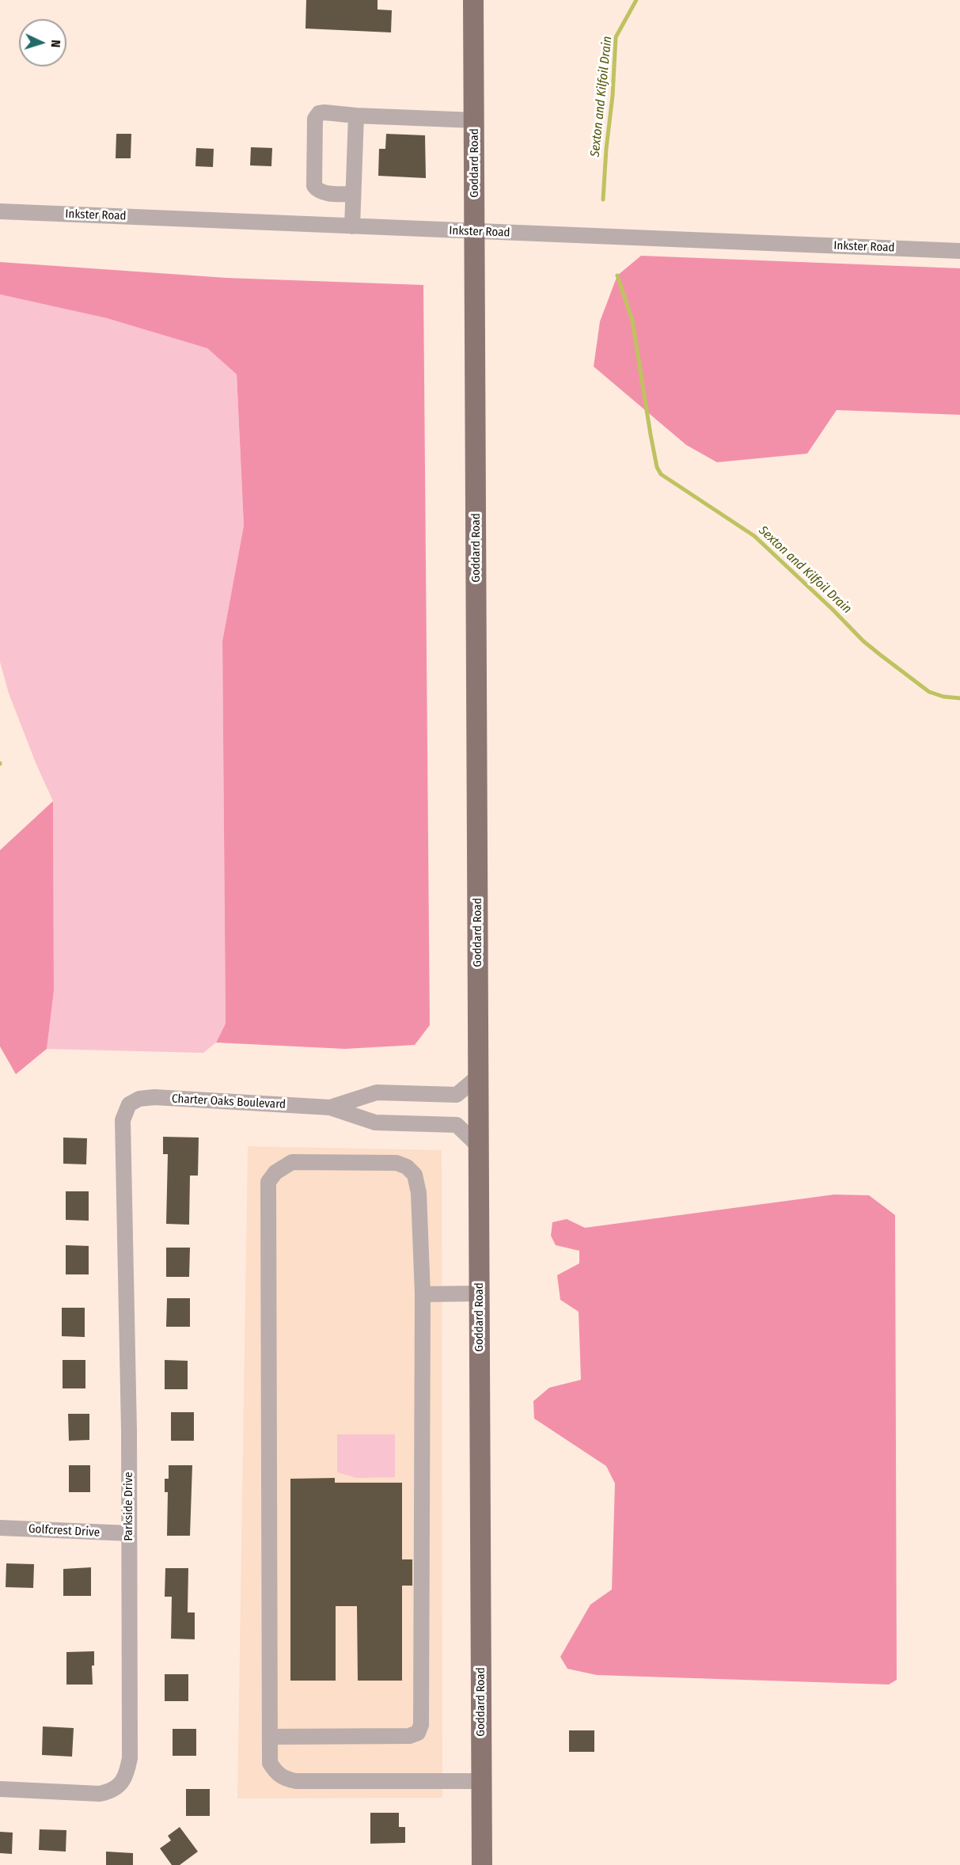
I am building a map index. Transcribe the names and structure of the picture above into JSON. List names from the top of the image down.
{
  "streets": {
    "main road": ["Goddard Road"],
    "street": [
      "Inkster Road",
      "Charter Oaks Boulevard",
      "Parkside Drive",
      "Golfcrest Drive"
    ]
  },
  "crossings": [
    ["Goddard Road", "Inkster Road"],
    ["Goddard Road", "Charter Oaks Boulevard"],
    ["Charter Oaks Boulevard", "Parkside Drive"],
    ["Parkside Drive", "Golfcrest Drive"]
  ],
  "water": ["Sexton and Kilfoil Drain"],
  "north": "right"
}
